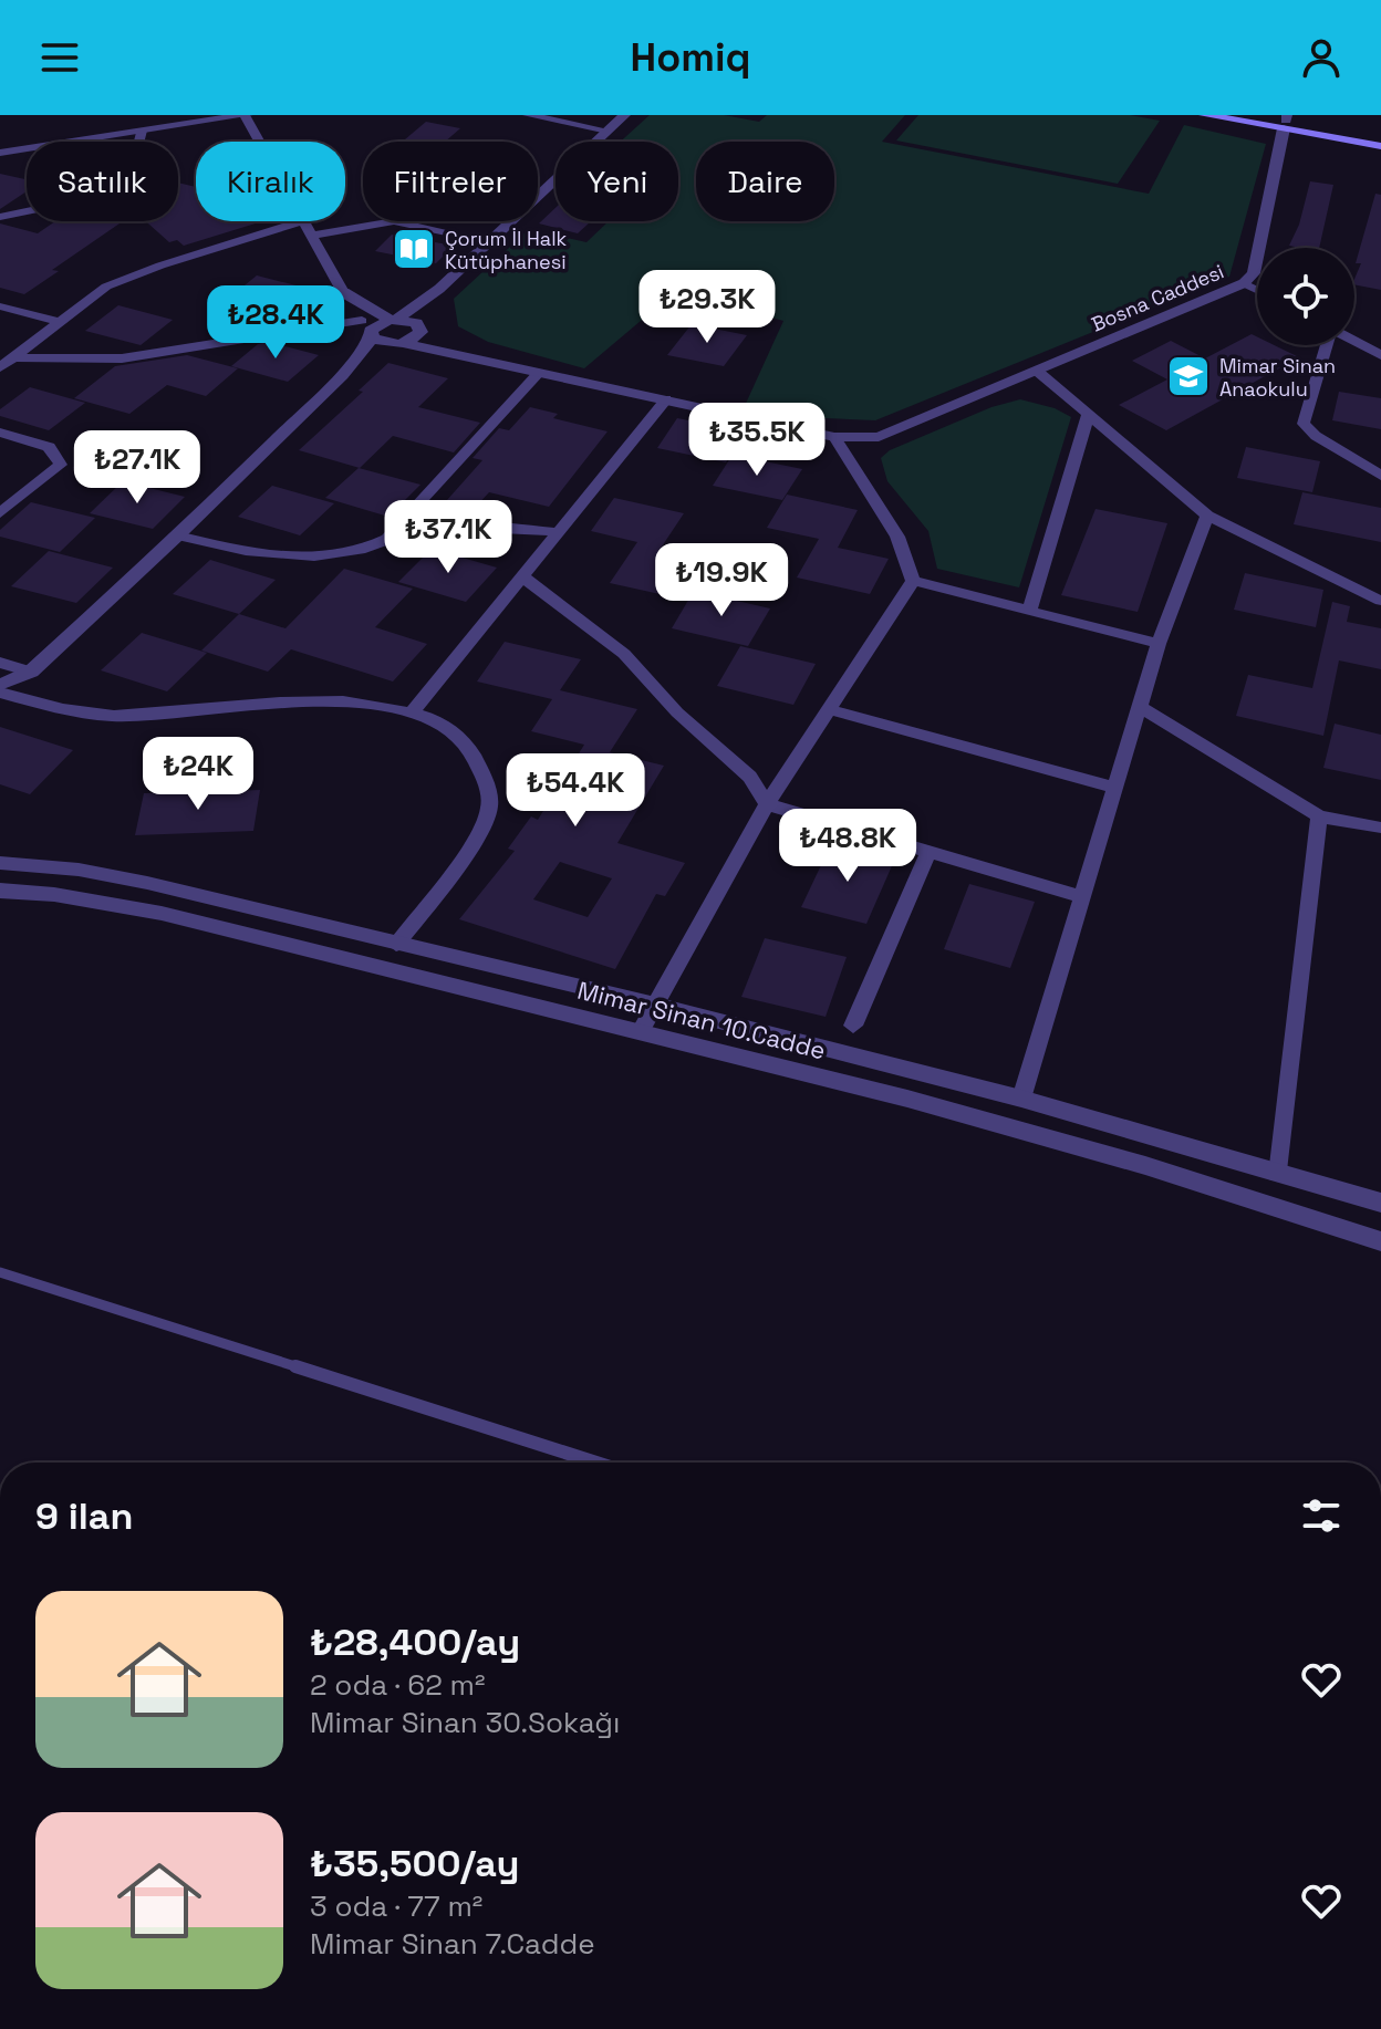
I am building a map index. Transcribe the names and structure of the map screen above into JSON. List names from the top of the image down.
{
  "streets": {
    "street": ["Bosna Caddesi", "Mimar Sinan 10.Cadde"]
  },
  "places": {
    "library": ["Çorum İl Halk Kütüphanesi"],
    "school or university": ["Mimar Sinan Anaokulu"]
  },
  "page": {
    "header": "Homiq",
    "chip": [
      "Satılık",
      "Kiralık",
      "Filtreler",
      "Yeni",
      "Daire"
    ],
    "price": [
      "₺29.3K",
      "₺28.4K",
      "₺35.5K",
      "₺27.1K",
      "₺37.1K",
      "₺19.9K",
      "₺24K",
      "₺54.4K",
      "₺48.8K"
    ],
    "heading": "9 ilan",
    "list": [
      {
        "name": "₺28,400/ay",
        "note": "2 oda · 62 m² · Mimar Sinan 30.Sokağı"
      },
      {
        "name": "₺35,500/ay",
        "note": "3 oda · 77 m² · Mimar Sinan 7.Cadde"
      }
    ]
  }
}
